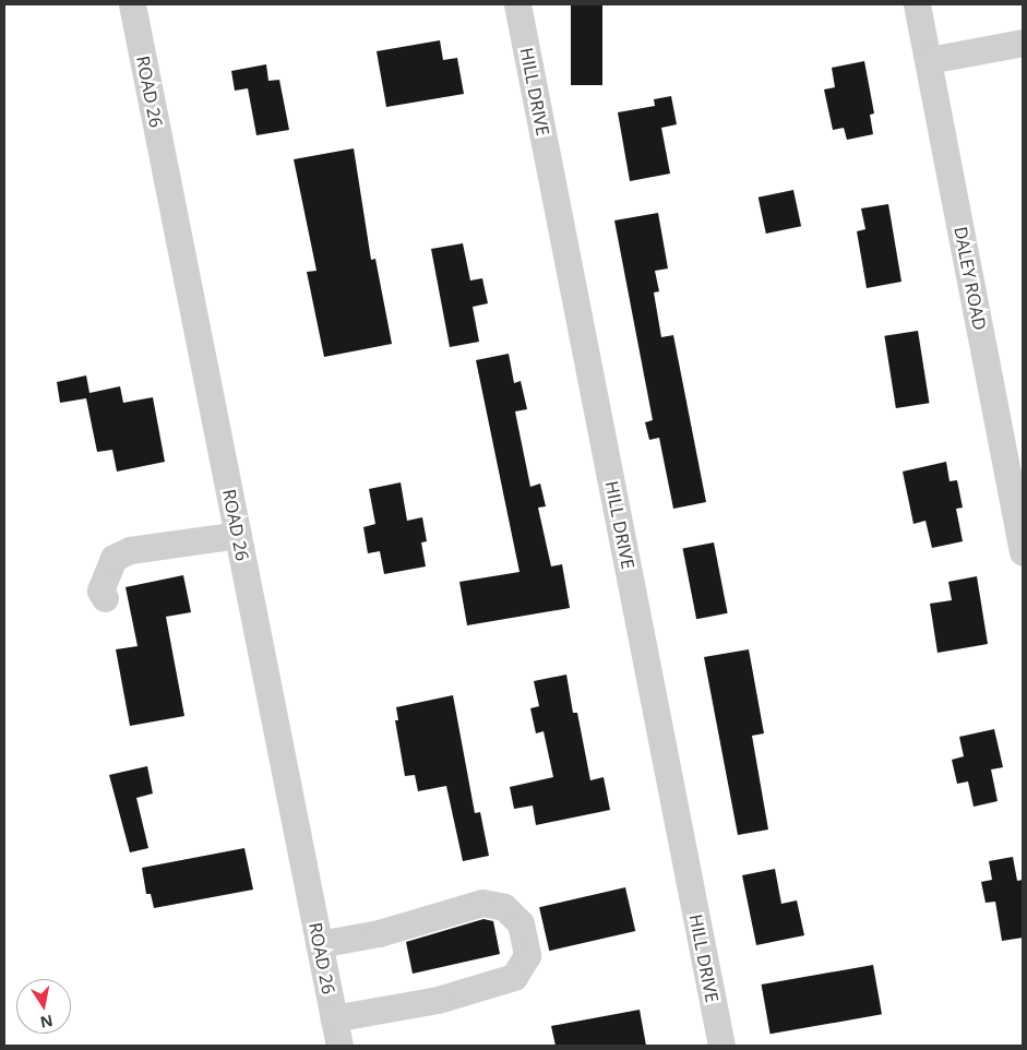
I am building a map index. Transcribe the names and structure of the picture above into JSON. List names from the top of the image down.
{
  "streets": {
    "street": ["ROAD 26", "HILL DRIVE", "DALEY ROAD"]
  },
  "north": "bottom"
}
